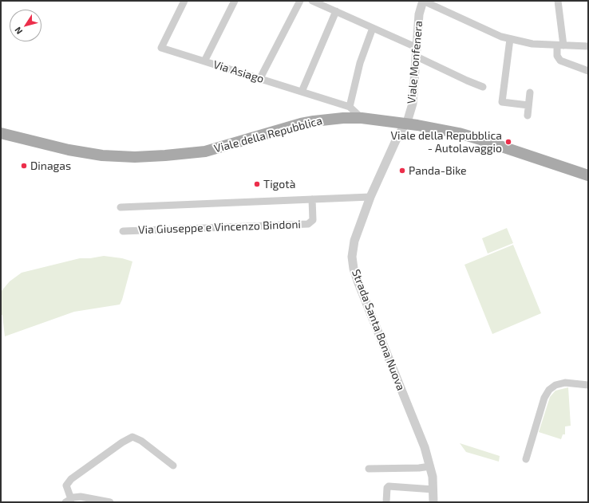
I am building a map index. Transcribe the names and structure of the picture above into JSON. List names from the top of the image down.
{
  "streets": {
    "main road": ["Viale della Repubblica"],
    "street": [
      "Viale Monfenera",
      "Via Asiago",
      "Via Giuseppe e Vincenzo Bindoni",
      "Strada Santa Bona Nuova"
    ]
  },
  "crossings": [
    ["Viale Monfenera", "Viale della Repubblica"],
    ["Viale Monfenera", "Strada Santa Bona Nuova"],
    ["Via Asiago", "Viale della Repubblica"],
    ["Viale della Repubblica", "Strada Santa Bona Nuova"]
  ],
  "places": [
    "Viale della Repubblica - Autolavaggio",
    "Dinagas",
    "Panda-Bike",
    "Tigotà"
  ],
  "north": "bottom left"
}
